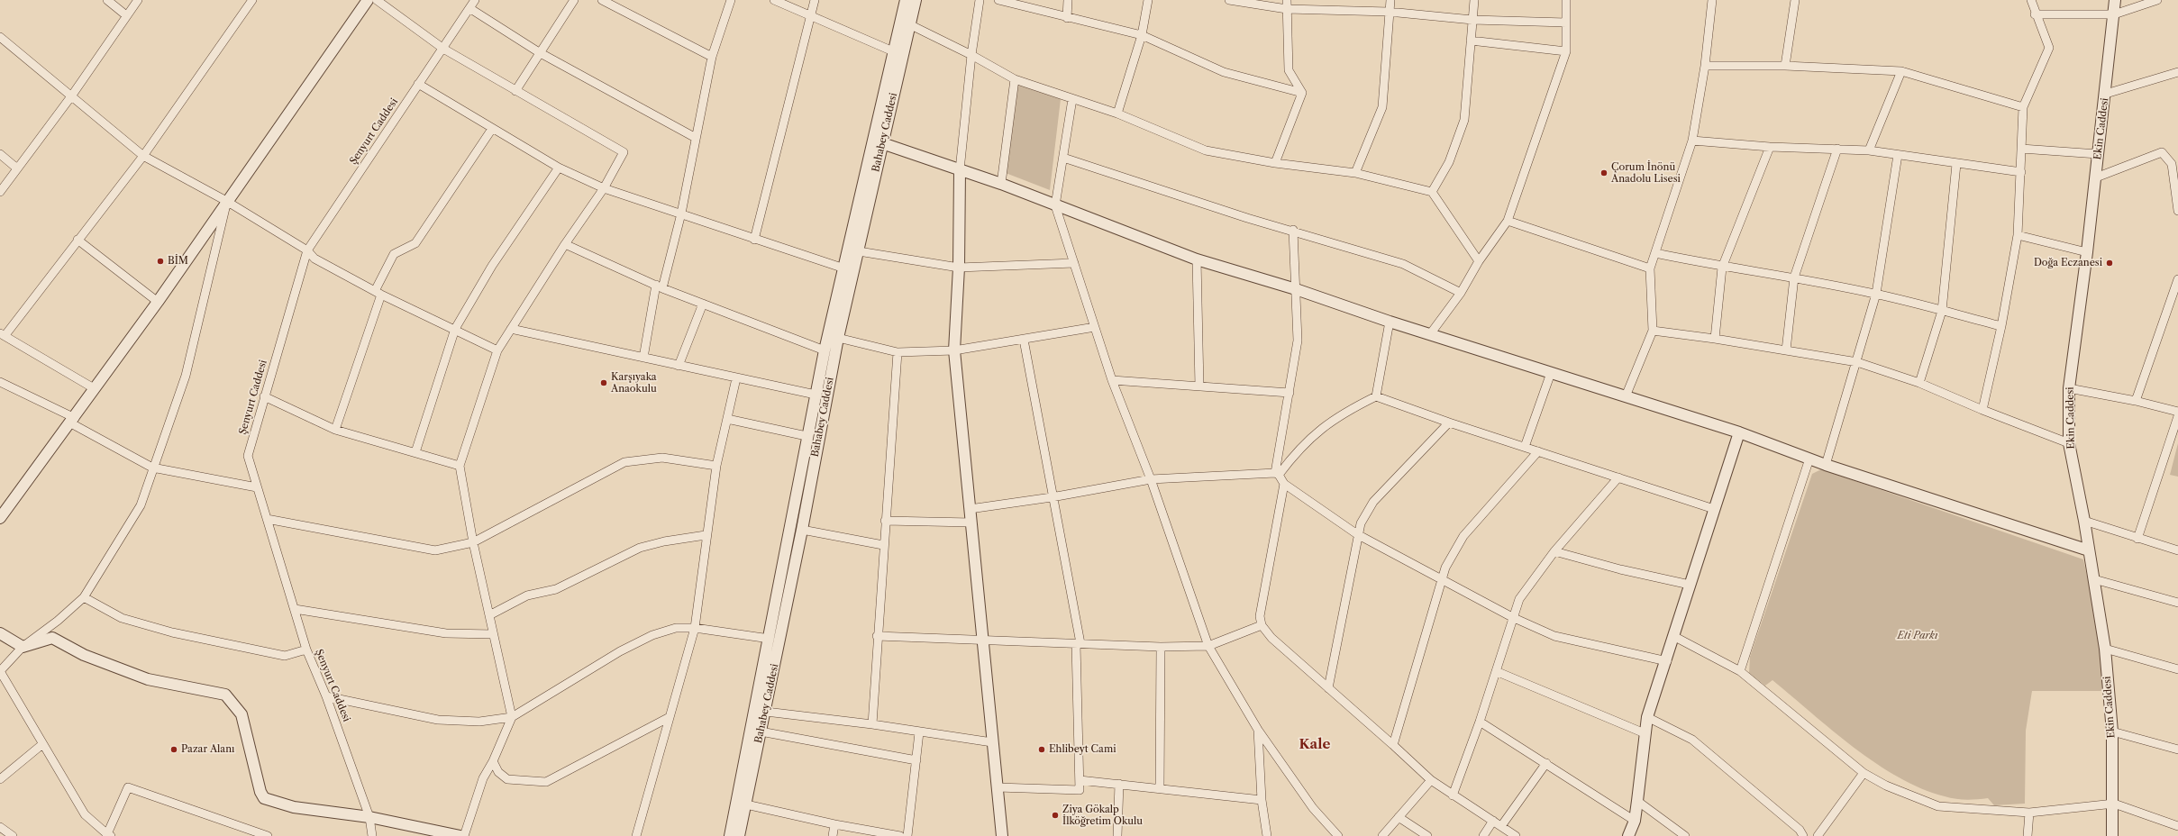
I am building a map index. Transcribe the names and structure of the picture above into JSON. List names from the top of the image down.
{
  "streets": {
    "street": ["Ekin Caddesi", "Şenyurt Caddesi", "Bahabey Caddesi"]
  },
  "districts": ["Kale"],
  "parks": ["Eti Parkı"],
  "places": [
    "Çorum İnönü Anadolu Lisesi",
    "BİM",
    "Doğa Eczanesi",
    "Karşıyaka Anaokulu",
    "Pazar Alanı",
    "Ehlibeyt Cami",
    "Ziya Gökalp İlköğretim Okulu"
  ]
}
